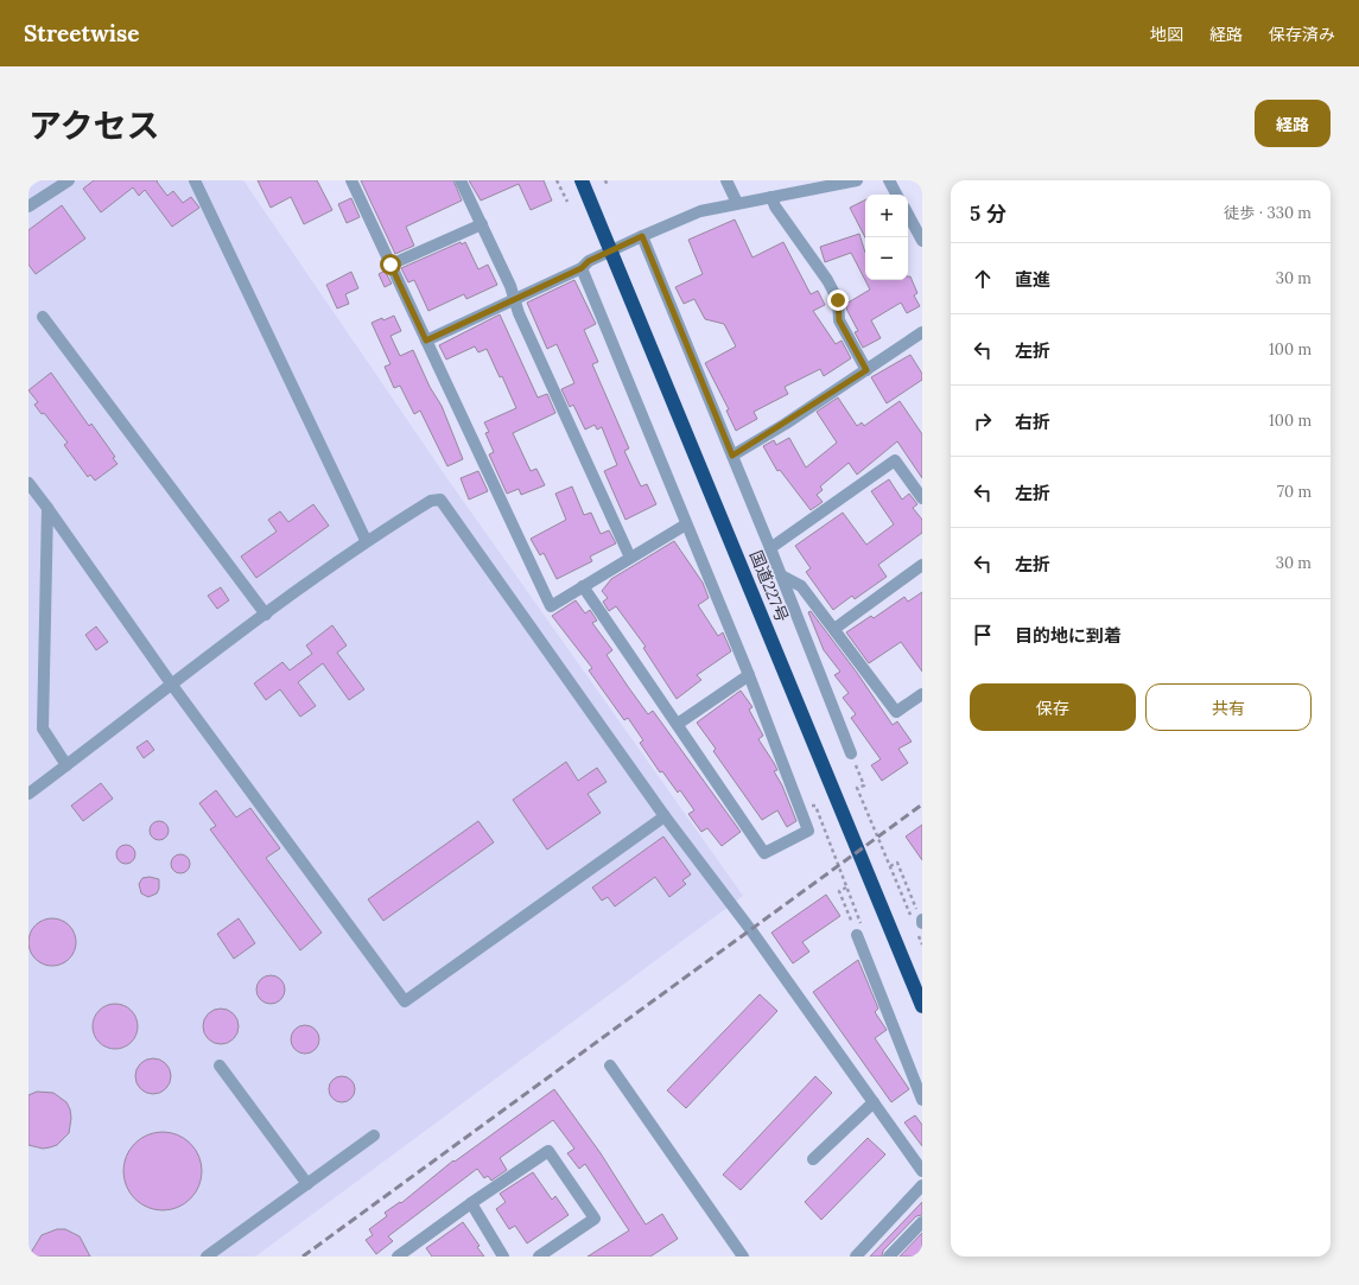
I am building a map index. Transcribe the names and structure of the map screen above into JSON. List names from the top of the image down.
{
  "streets": {
    "highway": ["国道227号"]
  },
  "page": {
    "header": "Streetwise",
    "nav": ["地図", "経路", "保存済み"],
    "title": "アクセス",
    "buttons": [
      "経路",
      ["保存", "共有"]
    ],
    "heading": ["5 分", "徒歩 · 330 m"],
    "map_buttons": ["+", "−"],
    "list": [
      ["直進", "30 m"],
      ["左折", "100 m"],
      ["右折", "100 m"],
      ["左折", "70 m"],
      ["左折", "30 m"],
      "目的地に到着"
    ]
  }
}
